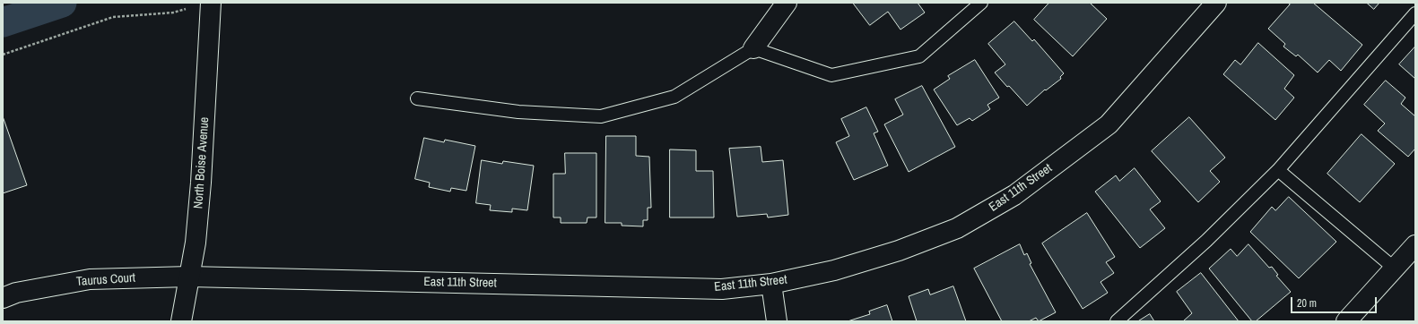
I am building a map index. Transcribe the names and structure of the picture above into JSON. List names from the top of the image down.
{
  "streets": {
    "street": ["North Boise Avenue", "East 11th Street", "Taurus Court"]
  },
  "crossings": [
    ["North Boise Avenue", "East 11th Street"],
    ["North Boise Avenue", "Taurus Court"],
    ["East 11th Street", "Taurus Court"]
  ],
  "scale_bar": "20 m"
}
